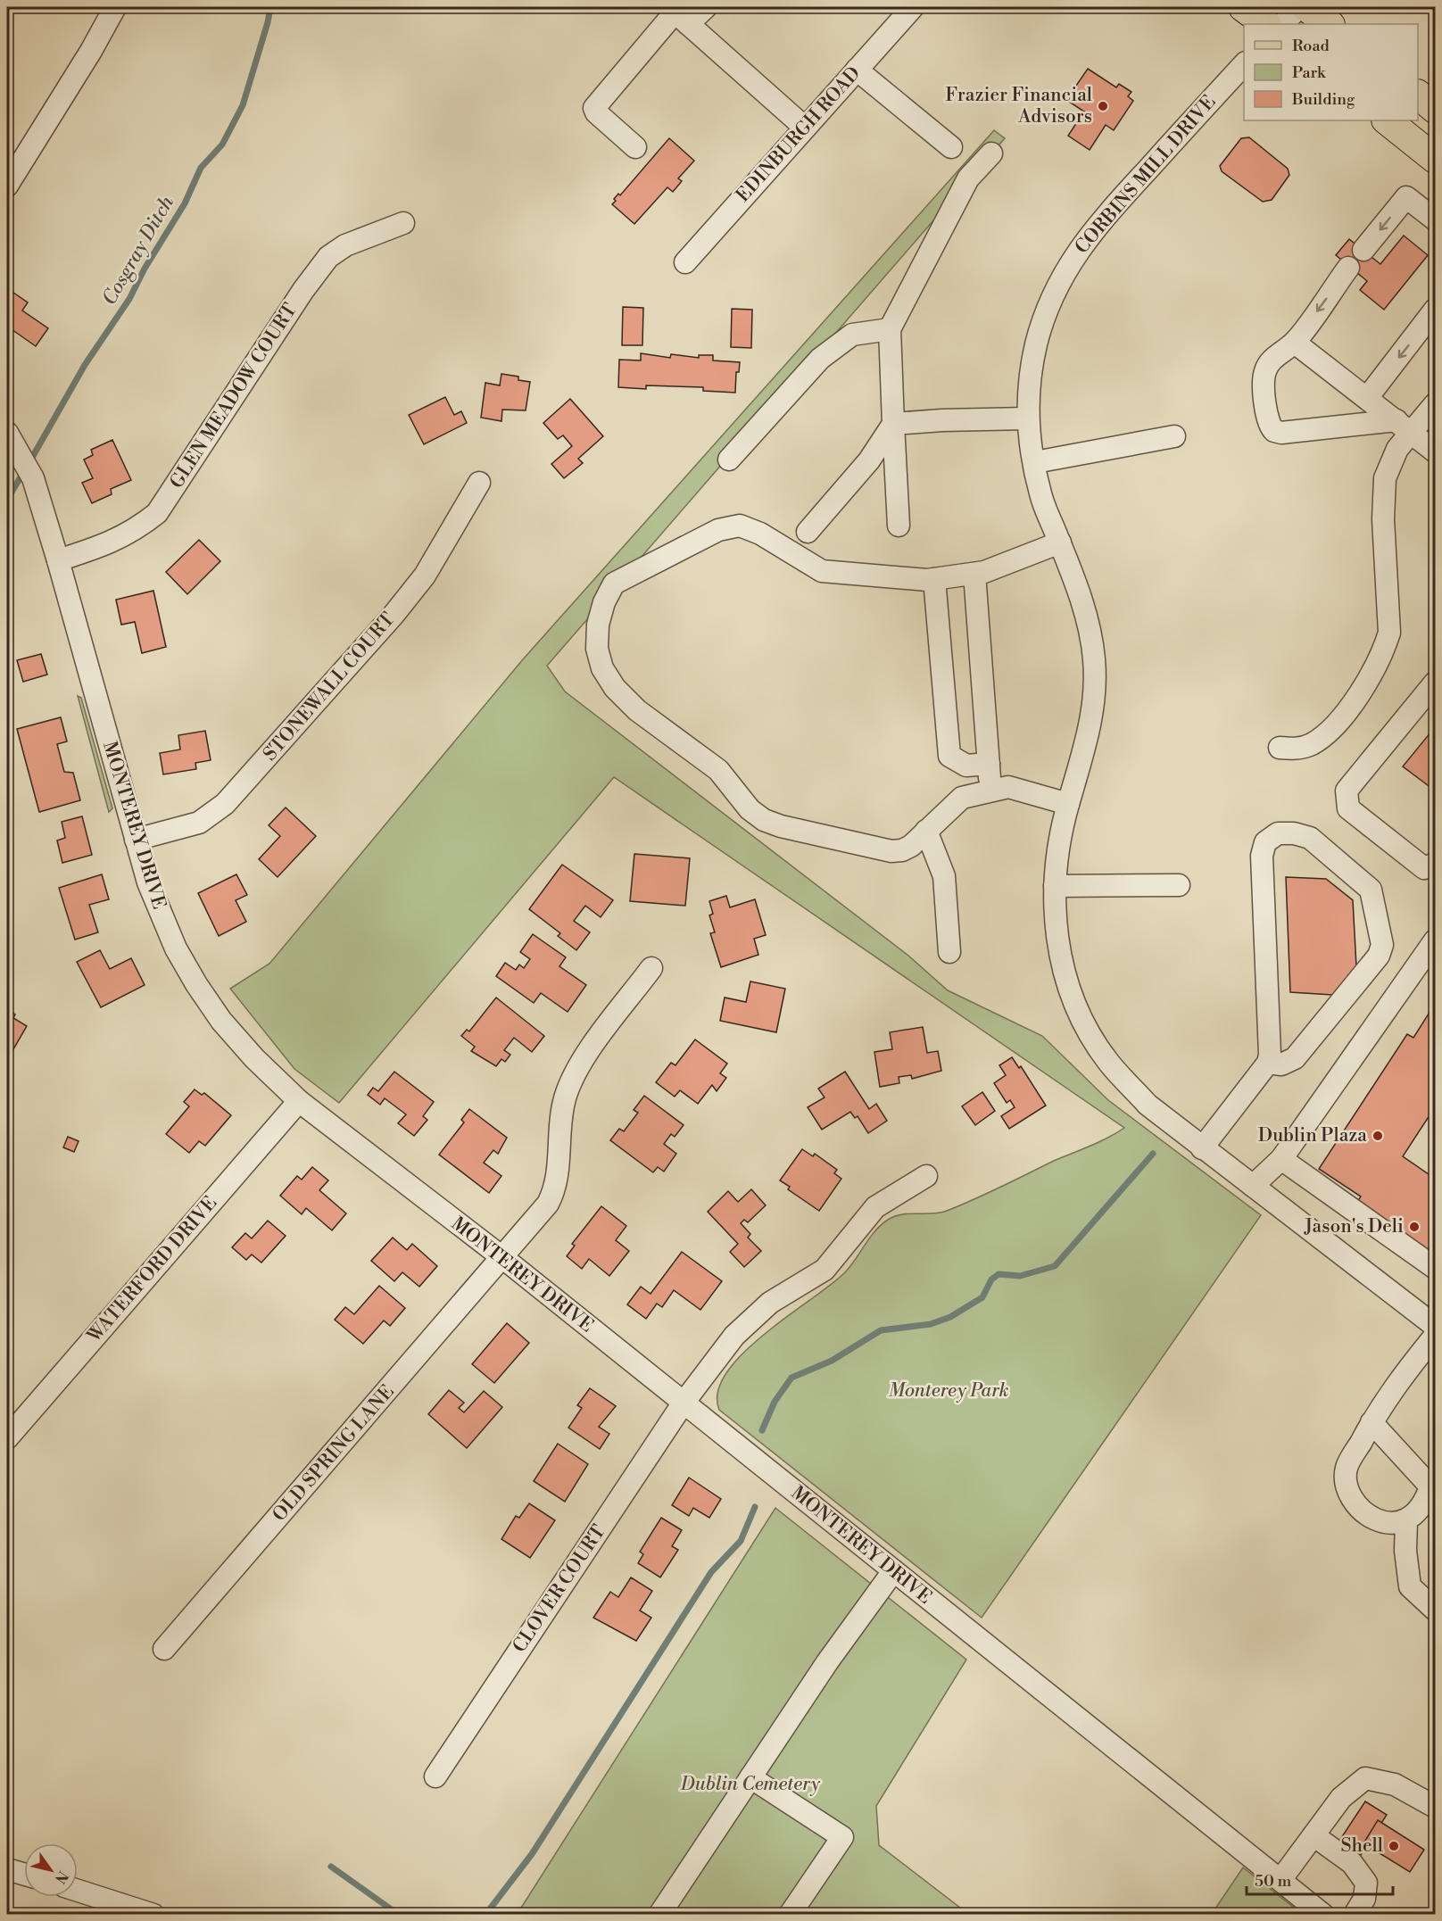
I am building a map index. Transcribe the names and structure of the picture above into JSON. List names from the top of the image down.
{
  "streets": {
    "street": [
      "EDINBURGH ROAD",
      "CORBINS MILL DRIVE",
      "GLEN MEADOW COURT",
      "STONEWALL COURT",
      "MONTEREY DRIVE",
      "WATERFORD DRIVE",
      "OLD SPRING LANE",
      "CLOVER COURT"
    ]
  },
  "crossings": [
    ["GLEN MEADOW COURT", "MONTEREY DRIVE"],
    ["STONEWALL COURT", "MONTEREY DRIVE"],
    ["MONTEREY DRIVE", "WATERFORD DRIVE"],
    ["MONTEREY DRIVE", "OLD SPRING LANE"],
    ["MONTEREY DRIVE", "CLOVER COURT"]
  ],
  "water": ["Cosgray Ditch"],
  "parks": ["Monterey Park", "Dublin Cemetery"],
  "places": [
    "Frazier Financial Advisors",
    "Dublin Plaza",
    "Jason's Deli",
    "Shell"
  ],
  "legend": ["Road", "Park", "Building"],
  "scale_bar": "50 m",
  "north": "bottom right"
}
